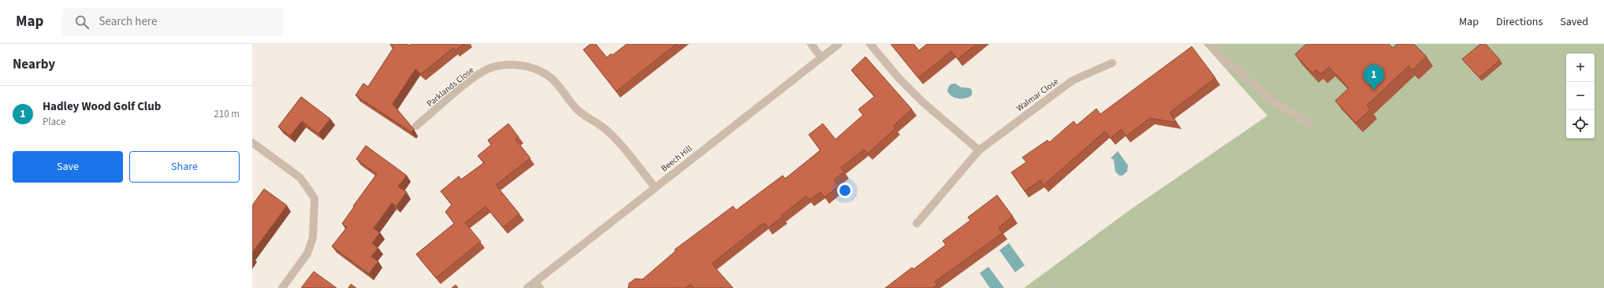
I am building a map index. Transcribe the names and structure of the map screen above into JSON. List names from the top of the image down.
{
  "streets": {
    "street": ["Parklands Close", "Walmar Close", "Beech Hill"]
  },
  "crossings": [
    ["Parklands Close", "Beech Hill"]
  ],
  "page": {
    "header": "Map",
    "search": "Search here",
    "nav": ["Map", "Directions", "Saved"],
    "heading": "Nearby",
    "map_buttons": ["+", "−"],
    "pins": "1",
    "list": [
      {
        "mark": "1",
        "name": "Hadley Wood Golf Club",
        "note": "Place",
        "value": "210 m"
      }
    ],
    "buttons": ["Save", "Share"]
  }
}
